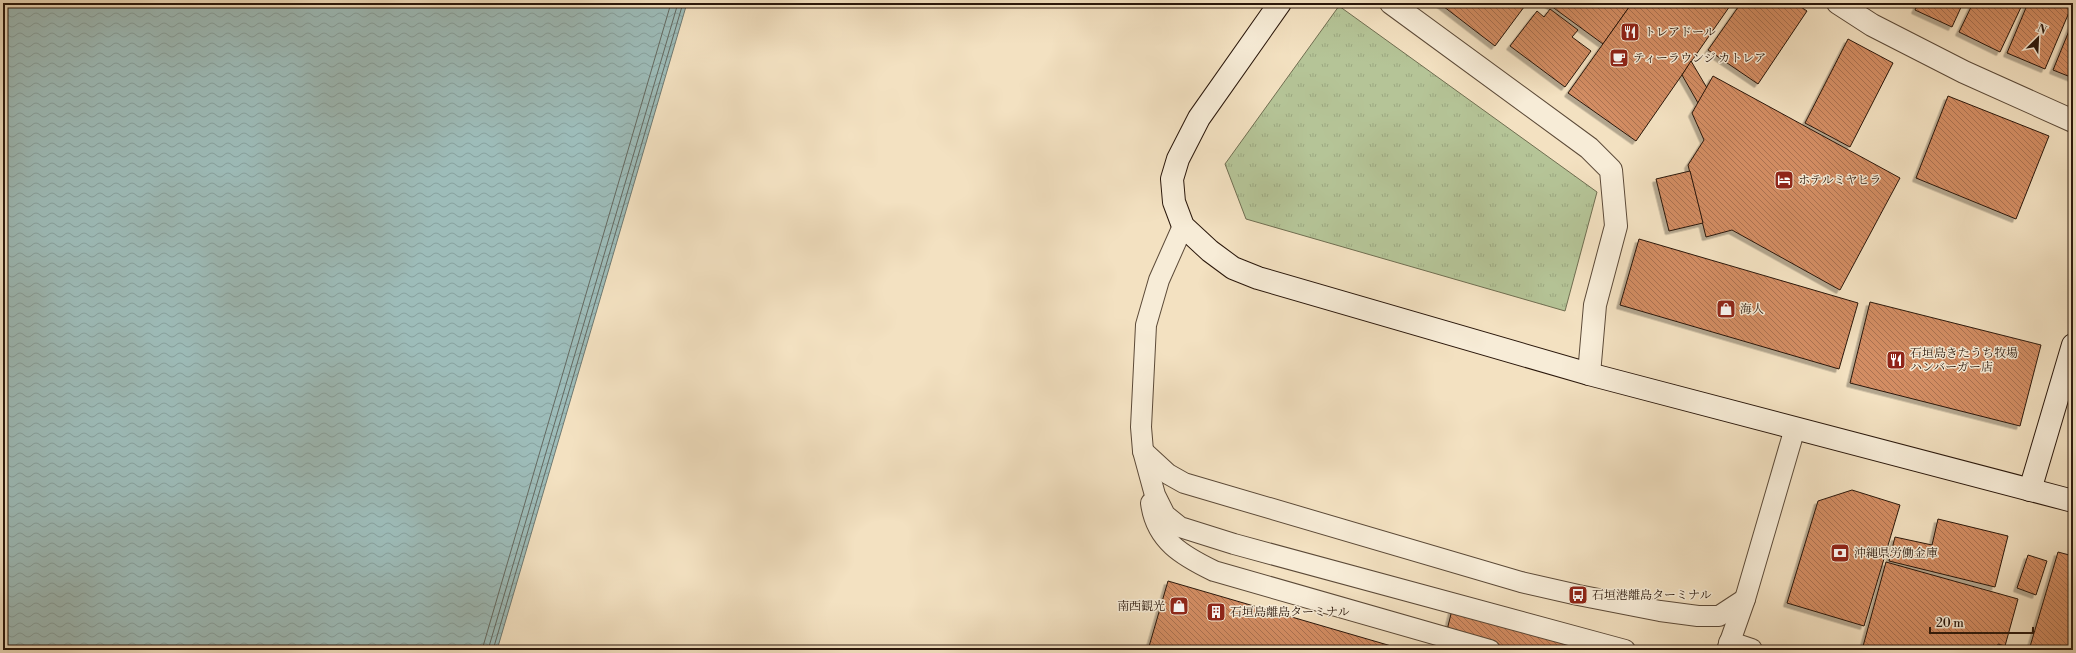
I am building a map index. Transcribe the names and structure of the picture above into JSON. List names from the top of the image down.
{
  "places": {
    "restaurant": ["トレアドール", "石垣島きたうち牧場 ハンバーガー店"],
    "cafe": ["ティーラウンジ カトレア"],
    "hotel": ["ホテルミヤヒラ"],
    "shop": ["海人", "南西観光"],
    "bank": ["沖縄県労働金庫"],
    "bus stop": ["石垣港離島ターミナル"],
    "building": ["石垣島離島ターミナル"]
  },
  "scale_bar": "20 m",
  "north": "top right"
}
